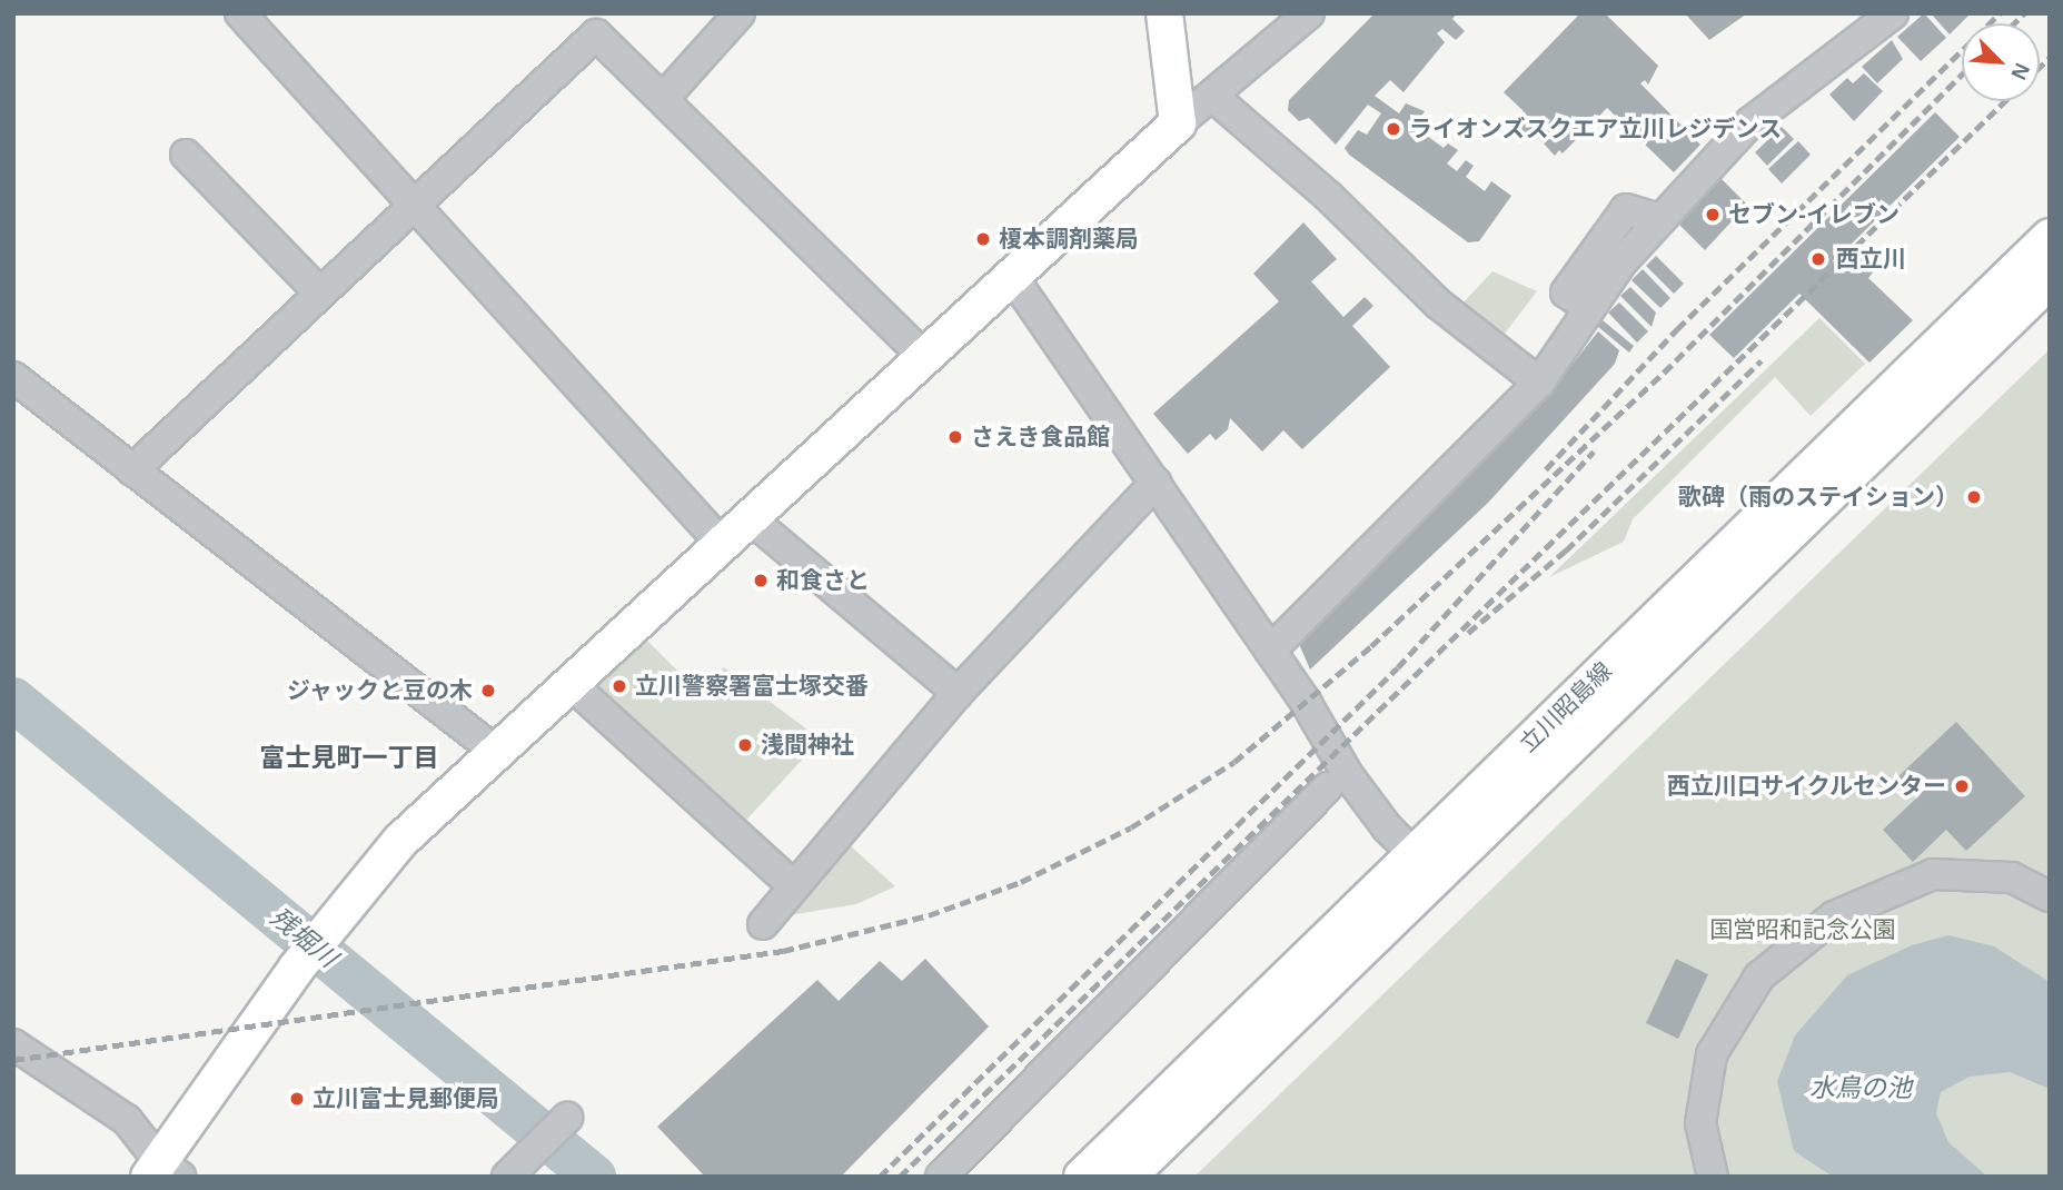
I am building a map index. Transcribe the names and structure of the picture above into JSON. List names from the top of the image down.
{
  "streets": {
    "main road": ["立川昭島線"]
  },
  "districts": ["富士見町一丁目"],
  "water": ["残堀川", "水鳥の池"],
  "parks": ["国営昭和記念公園"],
  "places": [
    "ライオンズスクエア立川レジデンス",
    "セブン-イレブン",
    "榎本調剤薬局",
    "西立川",
    "さえき食品館",
    "歌碑（雨のステイション）",
    "和食さと",
    "立川警察署富士塚交番",
    "ジャックと豆の木",
    "浅間神社",
    "西立川口サイクルセンター",
    "立川富士見郵便局"
  ],
  "north": "bottom right"
}
